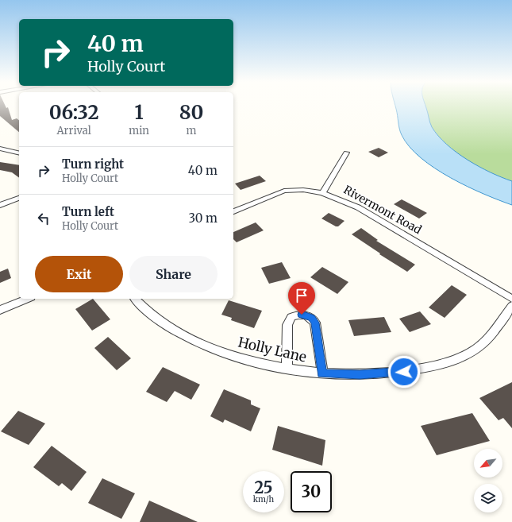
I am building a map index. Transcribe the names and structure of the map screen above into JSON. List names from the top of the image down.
{
  "streets": {
    "street": ["Rivermont Road", "Holly Lane"]
  },
  "north": "bottom left",
  "page": {
    "turn": ["40 m", "Holly Court"],
    "eta": [
      "06:32",
      "Arrival",
      "1",
      "min",
      "80",
      "m"
    ],
    "list": [
      {
        "name": "Turn right",
        "note": "Holly Court",
        "value": "40 m"
      },
      {
        "name": "Turn left",
        "note": "Holly Court",
        "value": "30 m"
      }
    ],
    "buttons": ["Exit", "Share"],
    "speed": "25 km/h",
    "limit": "30"
  }
}
